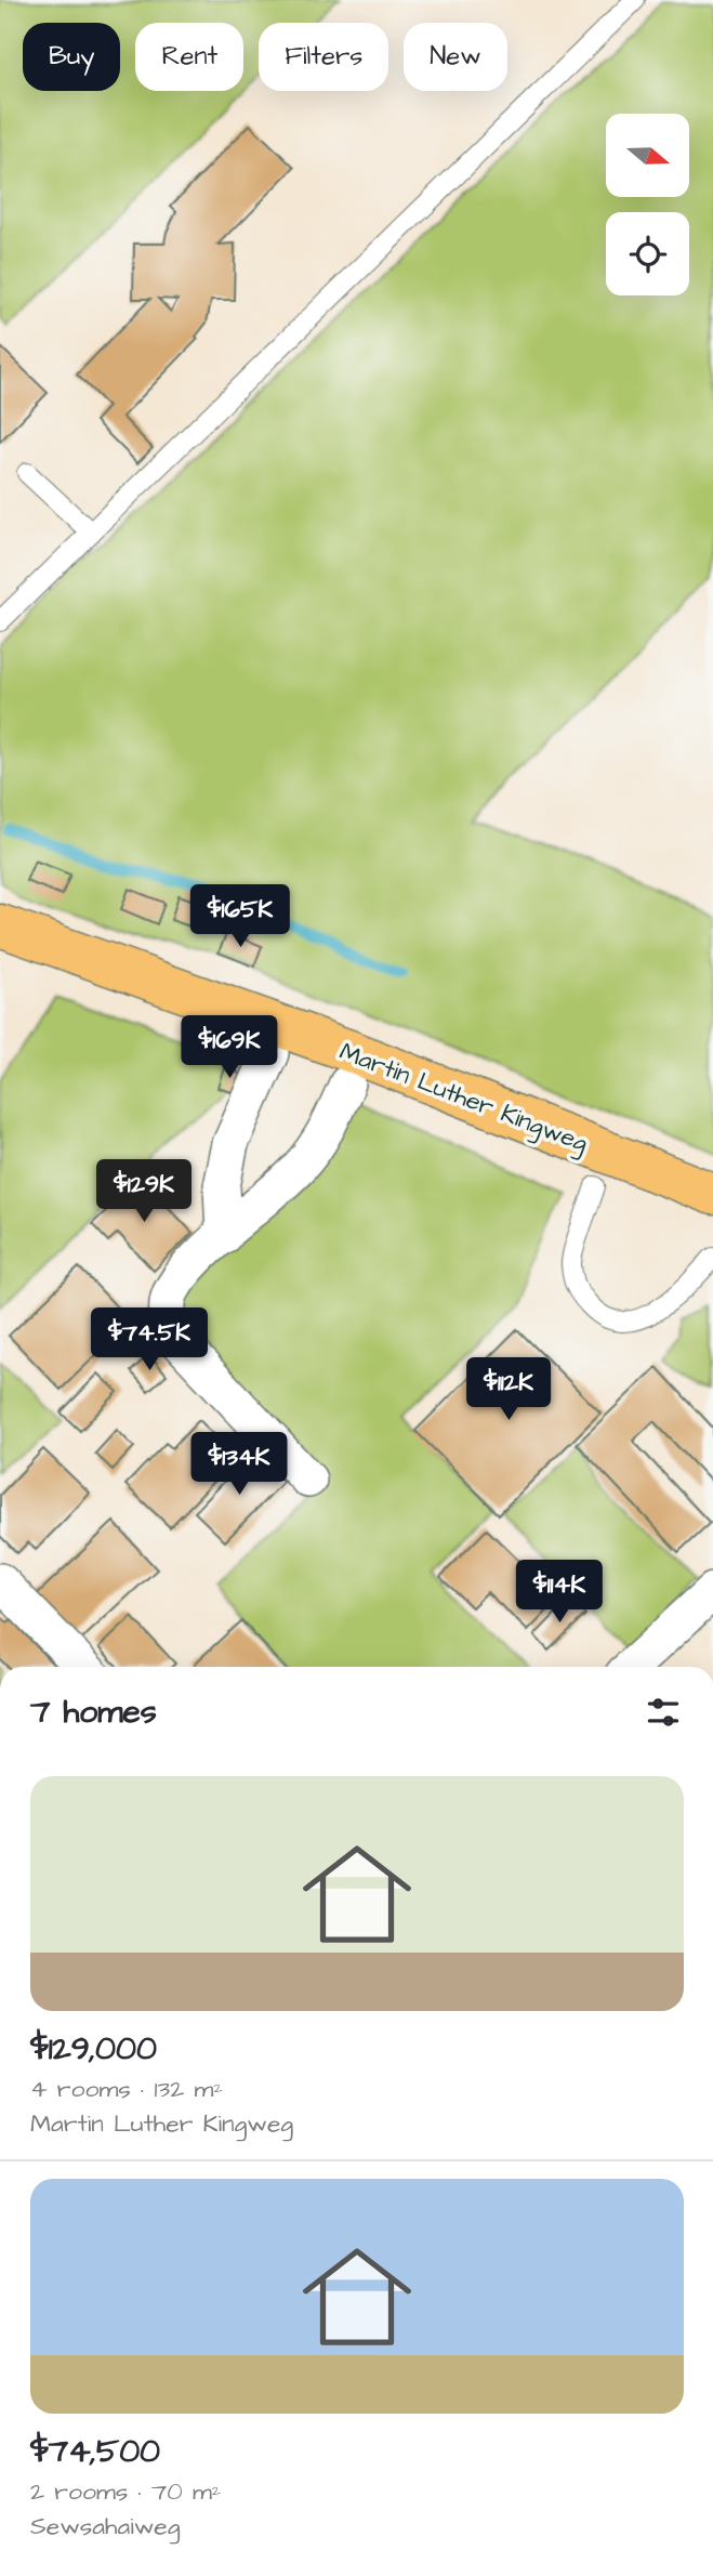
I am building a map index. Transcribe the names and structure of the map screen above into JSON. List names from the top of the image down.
{
  "streets": {
    "main road": ["Martin Luther Kingweg"]
  },
  "north": "right",
  "page": {
    "chip": [
      "Buy",
      "Rent",
      "Filters",
      "New"
    ],
    "price": [
      "$165K",
      "$169K",
      "$129K",
      "$74.5K",
      "$112K",
      "$134K",
      "$114K"
    ],
    "heading": "7 homes",
    "list": [
      {
        "name": "$129,000",
        "note": "4 rooms · 132 m² · Martin Luther Kingweg"
      },
      {
        "name": "$74,500",
        "note": "2 rooms · 70 m² · Sewsahaiweg"
      }
    ]
  }
}
